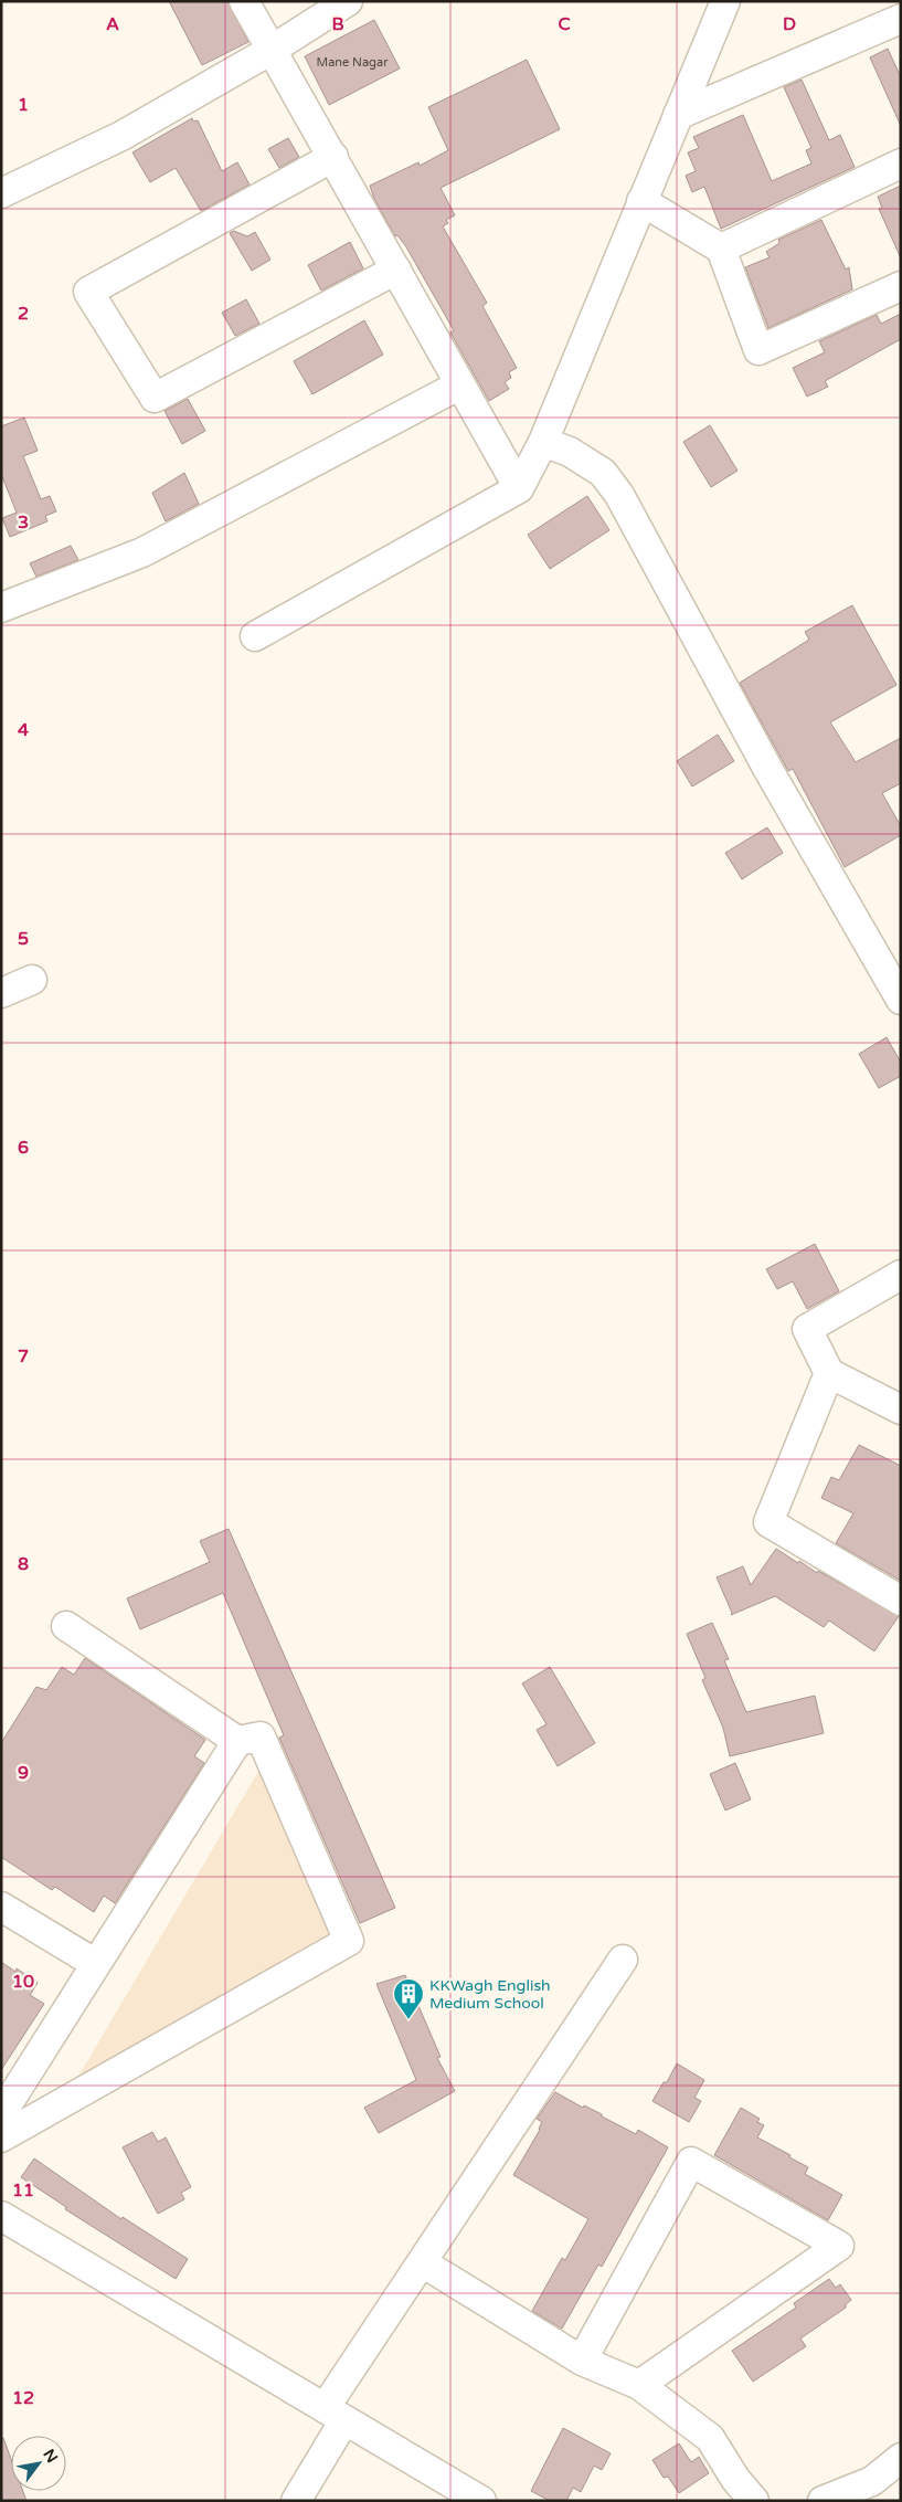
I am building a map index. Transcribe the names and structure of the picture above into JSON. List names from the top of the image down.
{
  "places": {
    "building": ["KKWagh English Medium School"]
  },
  "house_numbers": ["Mane Nagar"],
  "north": "top right",
  "grid": {
    "columns": [
      "A",
      "B",
      "C",
      "D"
    ],
    "rows": [
      "1",
      "2",
      "3",
      "4",
      "5",
      "6",
      "7",
      "8",
      "9",
      "10",
      "11",
      "12"
    ]
  }
}
